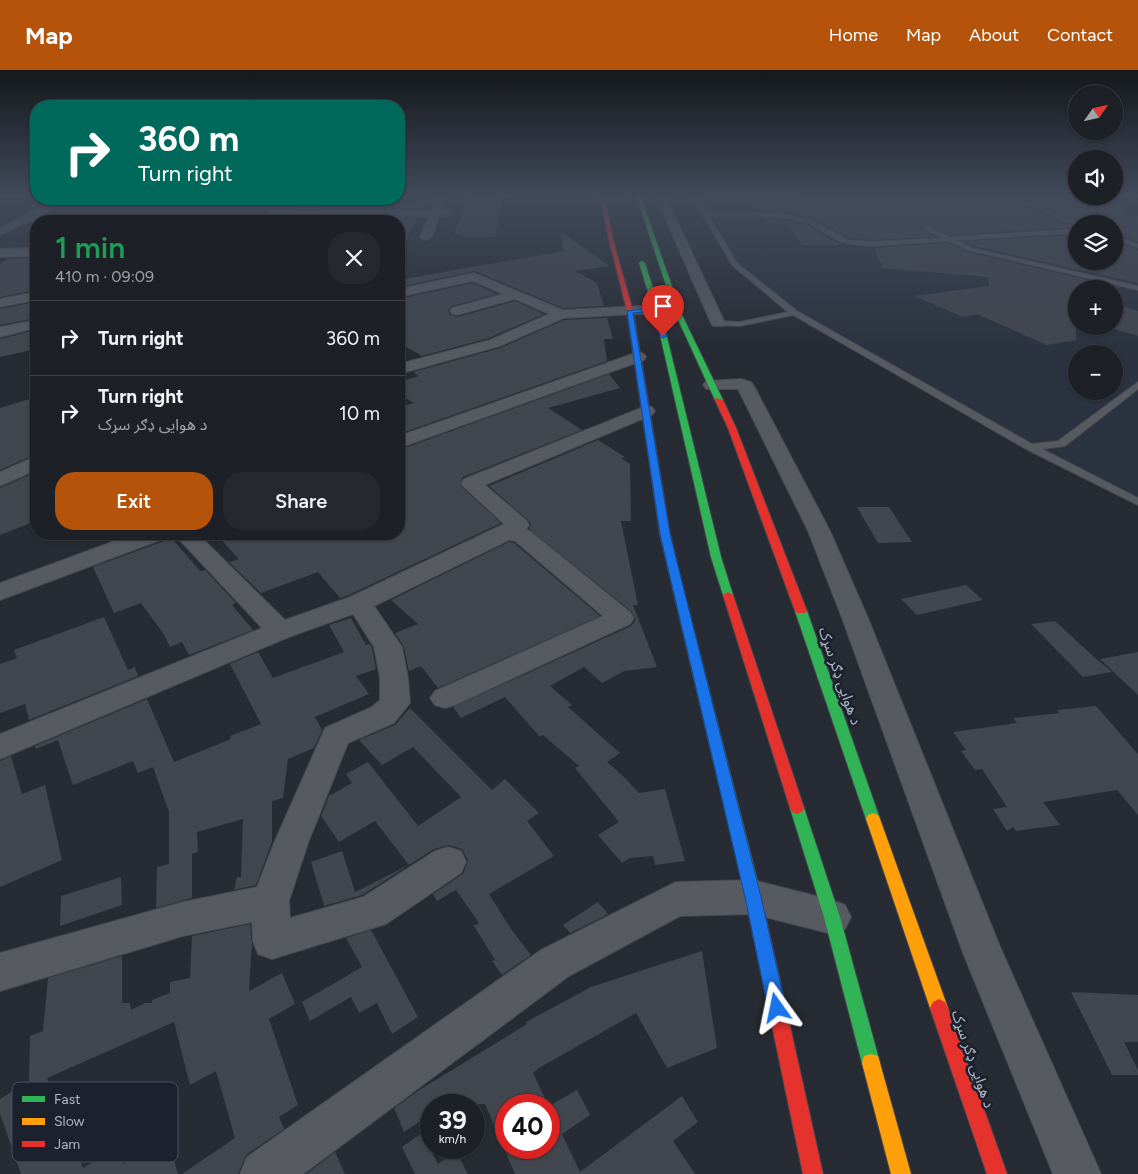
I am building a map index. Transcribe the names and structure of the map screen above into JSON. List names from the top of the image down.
{
  "streets": {
    "main road": ["د هوایی ډګر سړک"]
  },
  "legend": ["Fast", "Slow", "Jam"],
  "north": "top right",
  "page": {
    "header": "Map",
    "nav": [
      "Home",
      "Map",
      "About",
      "Contact"
    ],
    "map_buttons": ["+", "−"],
    "turn": ["360 m", "Turn right"],
    "heading": ["1 min", "410 m · 09:09"],
    "list": [
      {
        "name": "Turn right",
        "value": "360 m"
      },
      {
        "name": "Turn right",
        "note": "د هوایی ډګر سړک",
        "value": "10 m"
      }
    ],
    "buttons": ["Exit", "Share"],
    "speed": "39 km/h",
    "limit": "40"
  }
}
